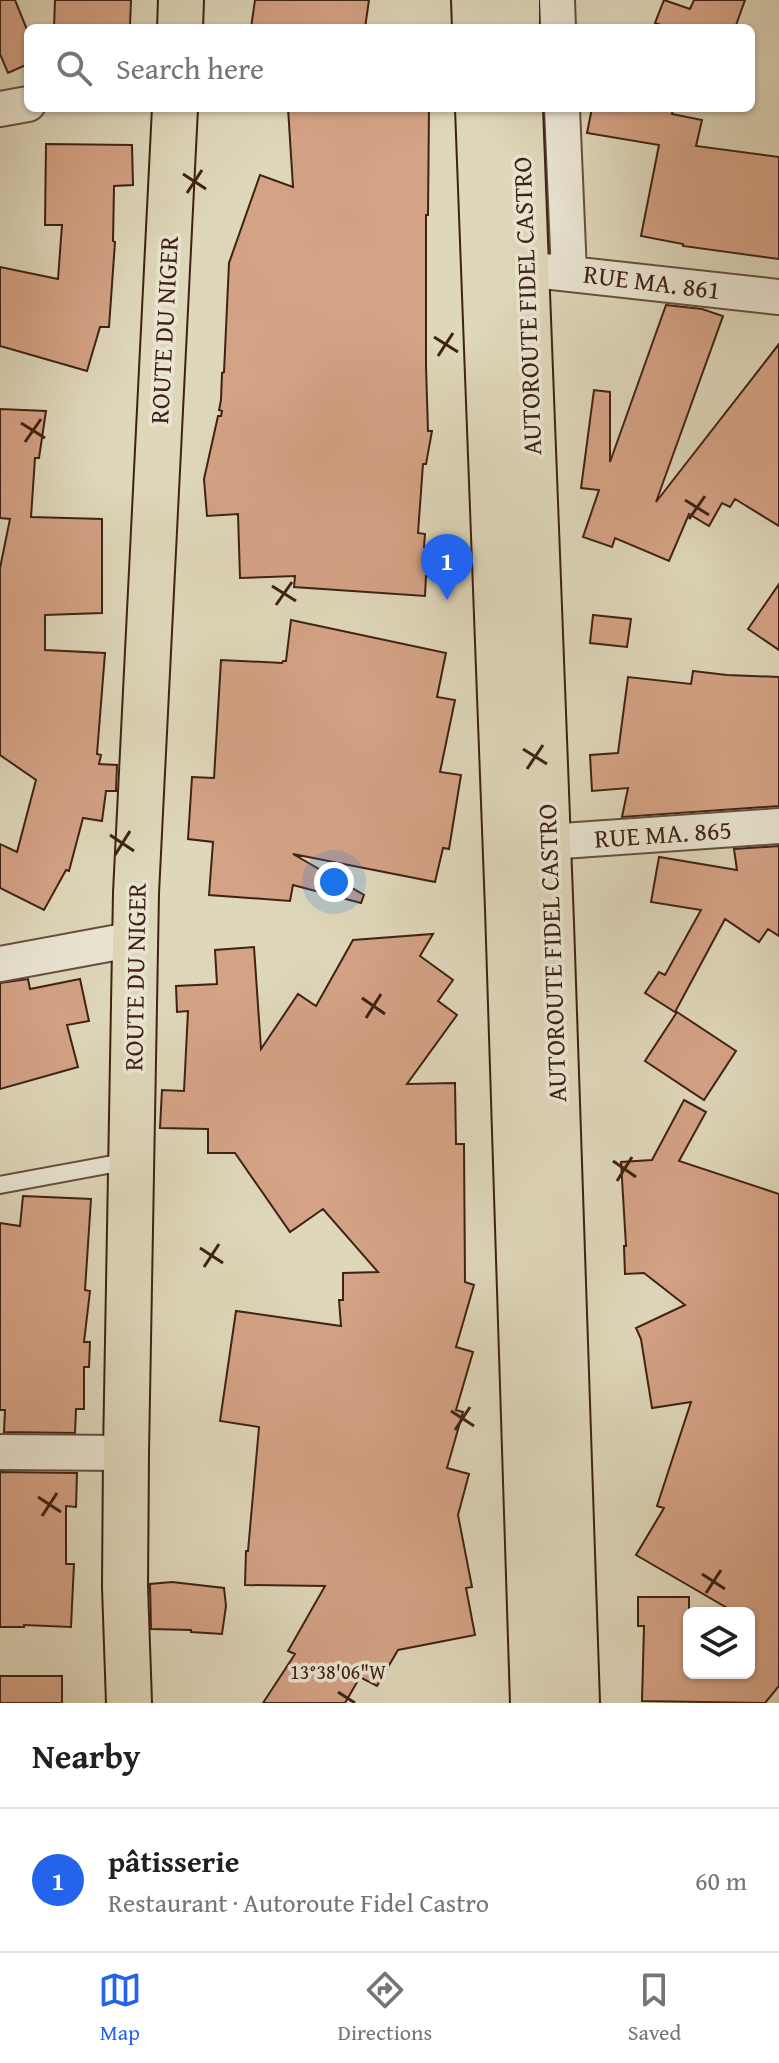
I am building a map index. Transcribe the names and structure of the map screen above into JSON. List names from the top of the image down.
{
  "streets": {
    "main road": ["AUTOROUTE FIDEL CASTRO", "ROUTE DU NIGER"],
    "street": ["RUE MA. 861", "RUE MA. 865"]
  },
  "crossings": [
    ["RUE MA. 861", "AUTOROUTE FIDEL CASTRO"],
    ["AUTOROUTE FIDEL CASTRO", "RUE MA. 865"]
  ],
  "page": {
    "search": "Search here",
    "pins": "1",
    "heading": "Nearby",
    "list": [
      {
        "mark": "1",
        "name": "pâtisserie",
        "note": "Restaurant · Autoroute Fidel Castro",
        "value": "60 m"
      }
    ],
    "nav": ["Map", "Directions", "Saved"]
  },
  "coordinates": ["13°38'06\"W"]
}
